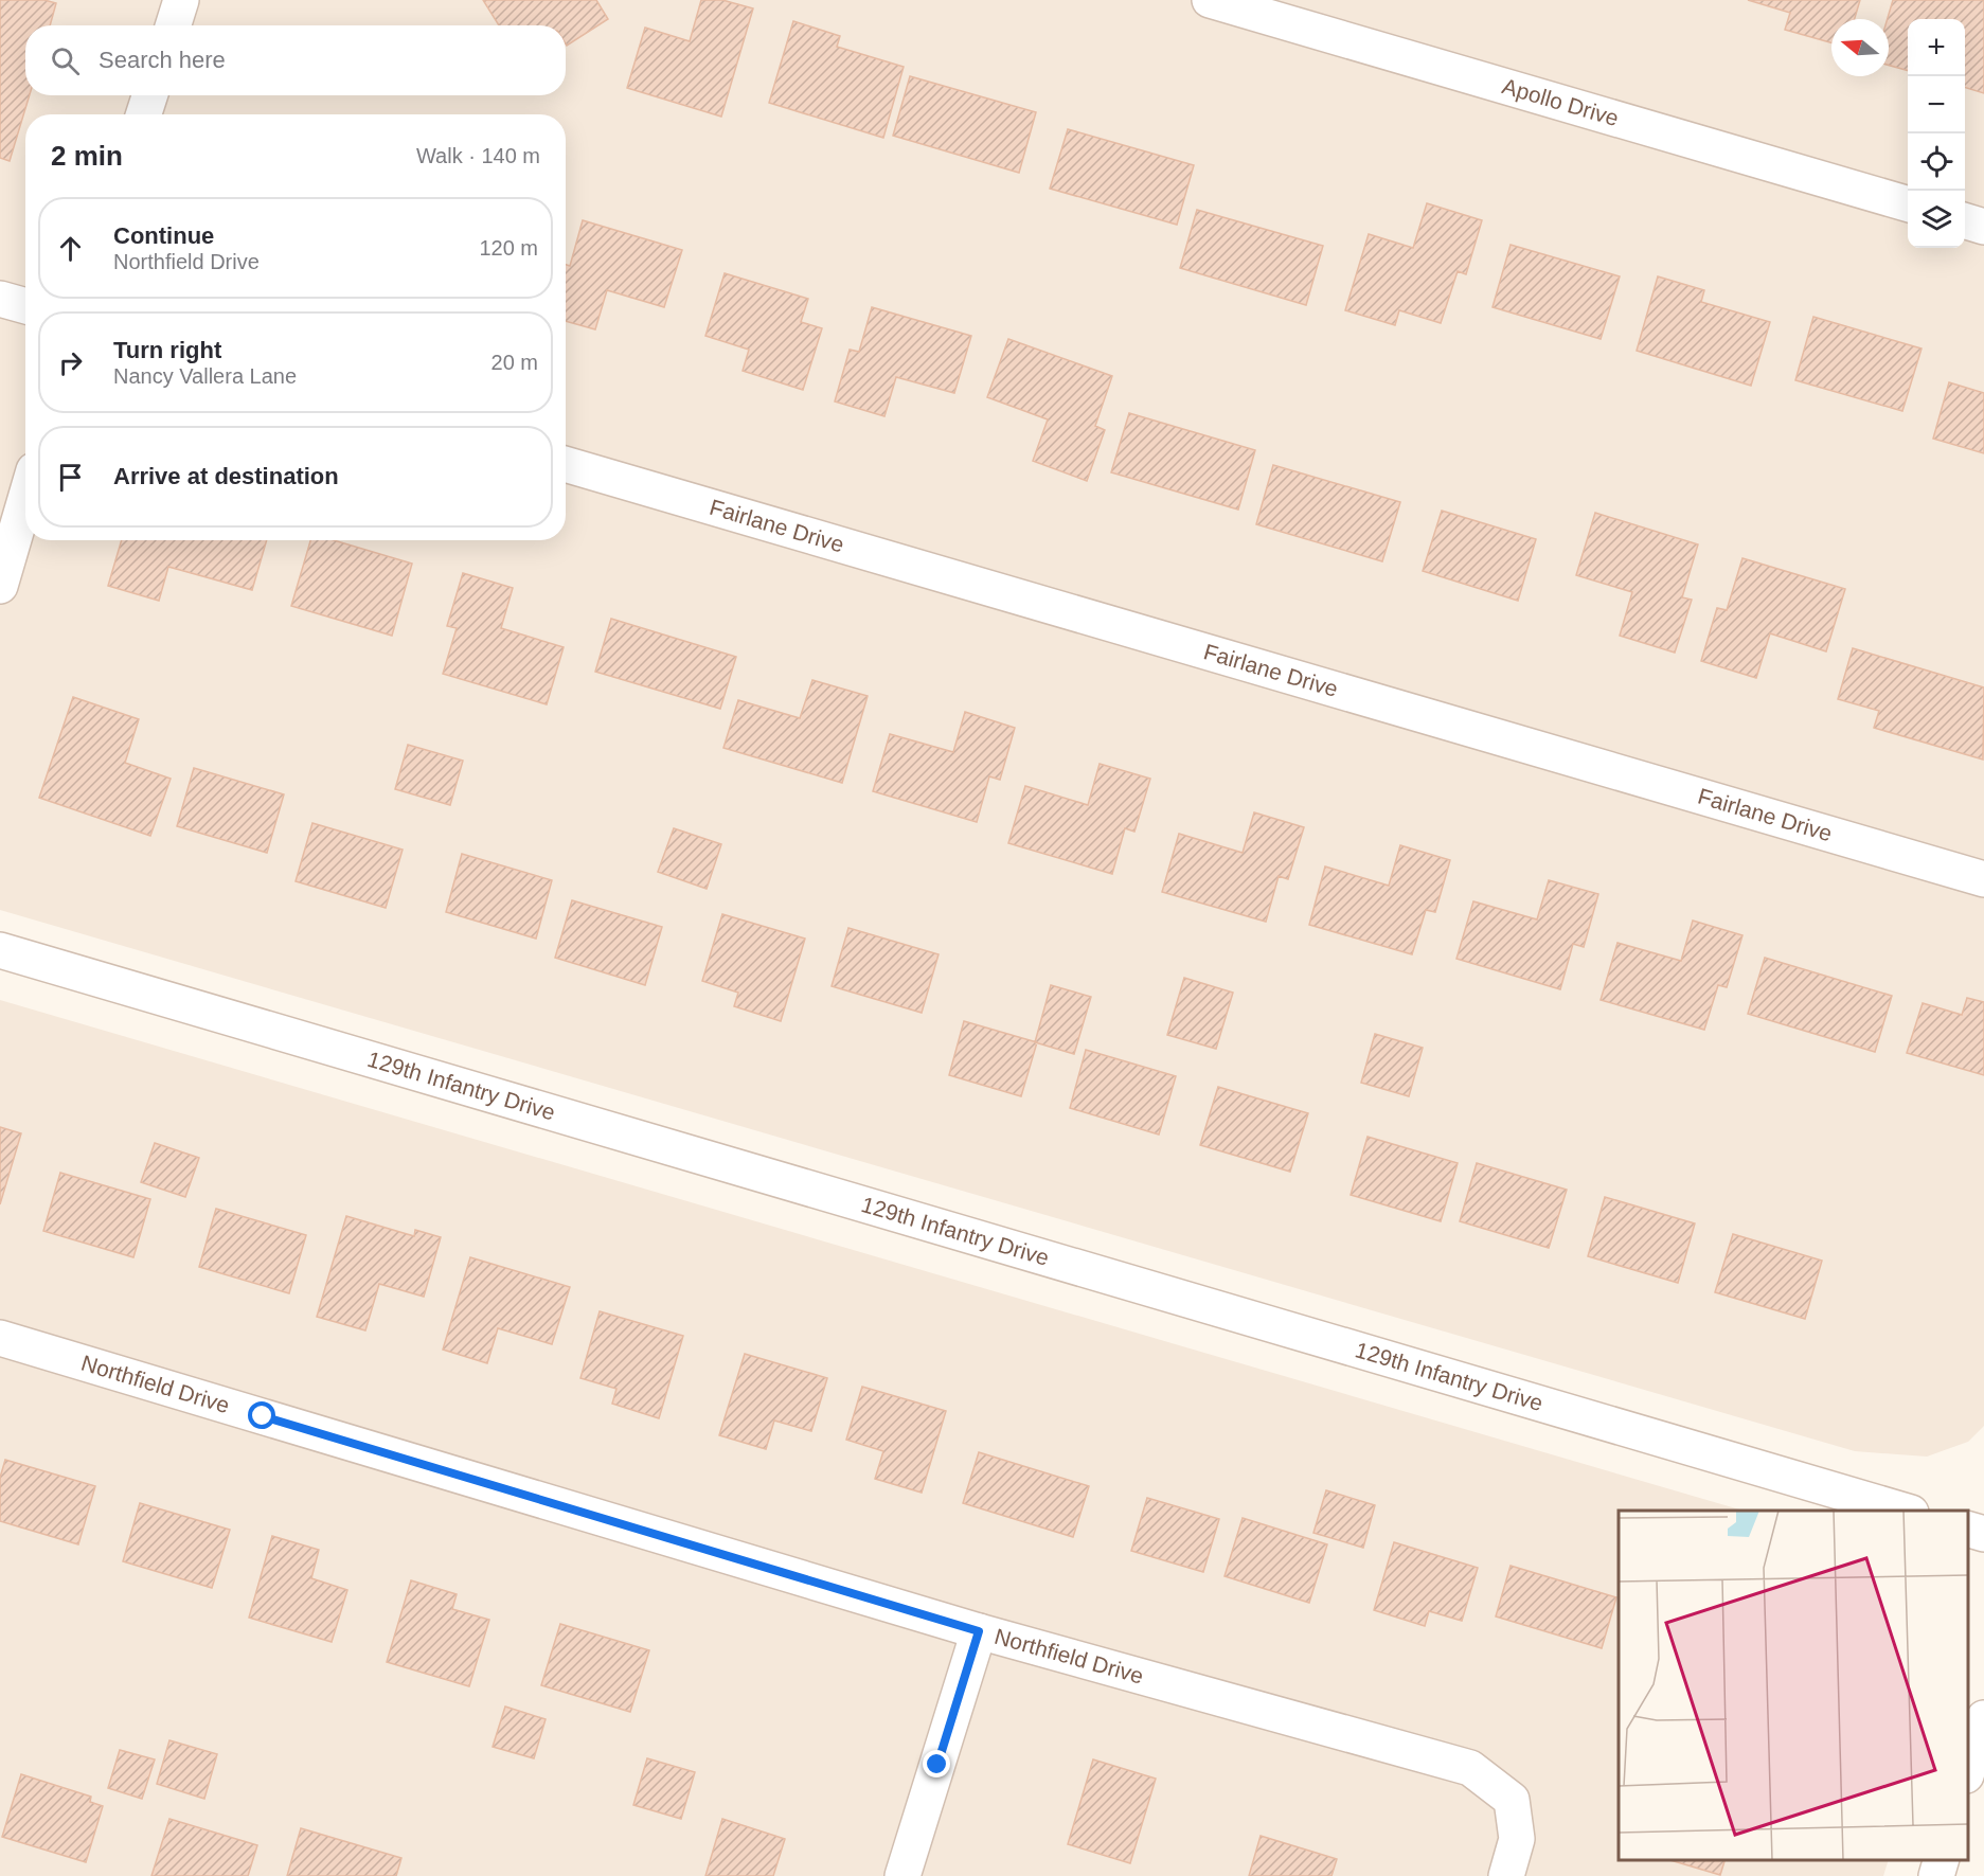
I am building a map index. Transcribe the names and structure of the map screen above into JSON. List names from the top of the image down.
{
  "streets": {
    "street": [
      "Apollo Drive",
      "Fairlane Drive",
      "129th Infantry Drive",
      "Northfield Drive"
    ]
  },
  "north": "left",
  "page": {
    "map_buttons": ["+", "−"],
    "search": "Search here",
    "heading": ["2 min", "Walk · 140 m"],
    "list": [
      ["Continue", "Northfield Drive", "120 m"],
      ["Turn right", "Nancy Vallera Lane", "20 m"],
      "Arrive at destination"
    ]
  }
}
